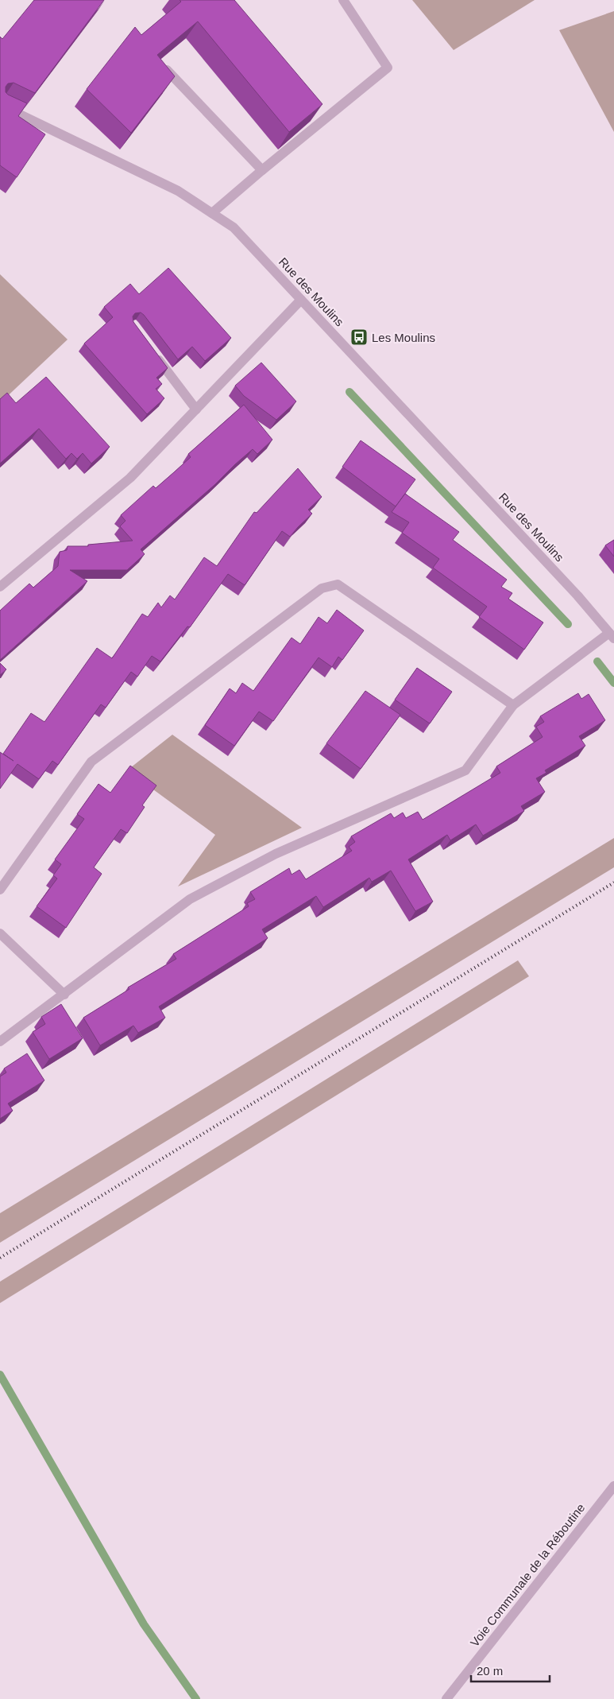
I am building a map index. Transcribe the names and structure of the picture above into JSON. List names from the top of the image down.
{
  "streets": {
    "street": ["Rue des Moulins", "Voie Communale de la Réboutine"]
  },
  "places": {
    "bus stop": ["Les Moulins"]
  },
  "scale_bar": "20 m"
}
